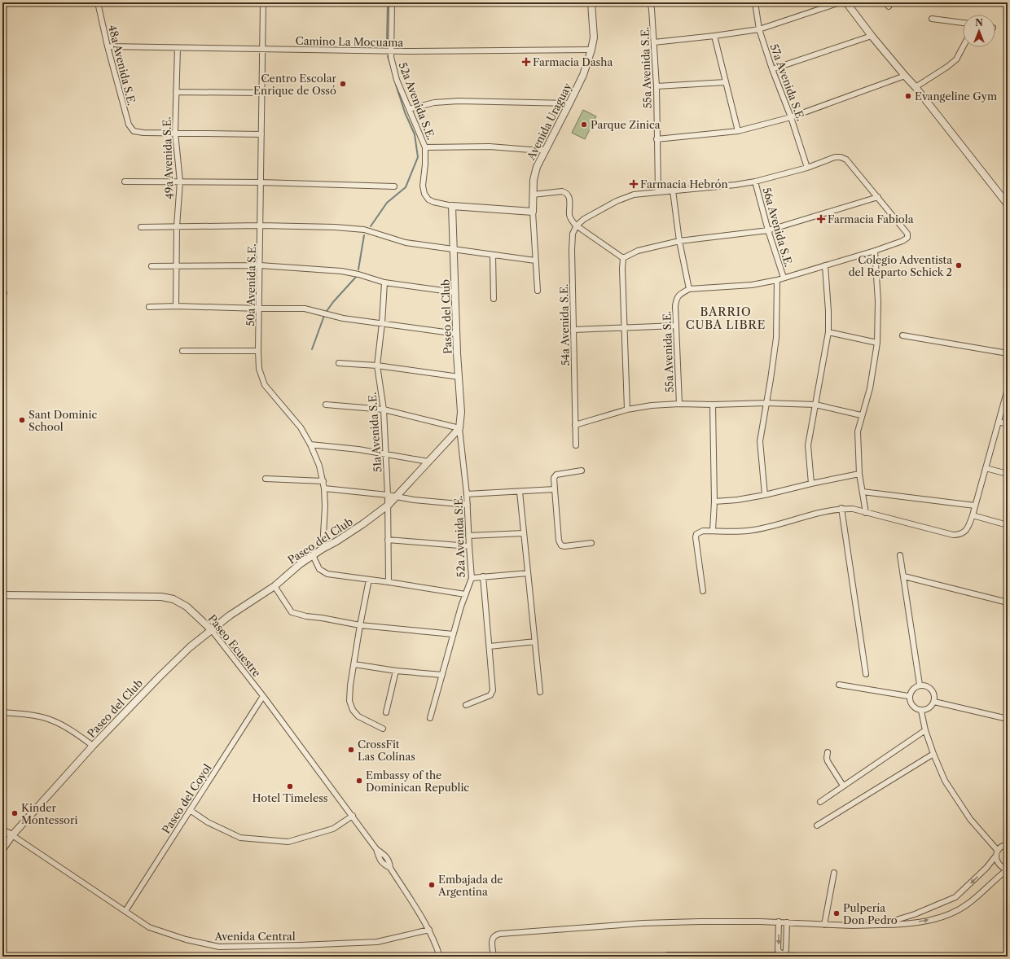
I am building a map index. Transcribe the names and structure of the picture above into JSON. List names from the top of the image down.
{
  "streets": {
    "street": [
      "Camino La Mocuama",
      "48a Avenida S.E.",
      "55a Avenida S.E.",
      "57a Avenida S.E.",
      "52a Avenida S.E.",
      "Avenida Uraguay",
      "49a Avenida S.E.",
      "56a Avenida S.E.",
      "50a Avenida S.E.",
      "Paseo del Club",
      "54a Avenida S.E.",
      "51a Avenida S.E.",
      "Paseo Ecuestre",
      "Paseo del Coyol",
      "Avenida Central"
    ]
  },
  "crossings": [
    ["Camino La Mocuama", "48a Avenida S.E."],
    ["Camino La Mocuama", "52a Avenida S.E."],
    ["Camino La Mocuama", "Avenida Uraguay"],
    ["Camino La Mocuama", "49a Avenida S.E."],
    ["Camino La Mocuama", "50a Avenida S.E."],
    ["48a Avenida S.E.", "49a Avenida S.E."],
    ["52a Avenida S.E.", "Paseo del Club"],
    ["50a Avenida S.E.", "Paseo del Club"],
    ["Paseo del Club", "51a Avenida S.E."],
    ["Paseo del Club", "Paseo Ecuestre"],
    ["Paseo del Club", "Avenida Central"],
    ["Paseo Ecuestre", "Paseo del Coyol"],
    ["Paseo del Coyol", "Avenida Central"]
  ],
  "districts": ["BARRIO CUBA LIBRE"],
  "places": {
    "health": ["Farmacia Dasha", "Farmacia Hebrón", "Farmacia Fabiola"],
    "other": [
      "Centro Escolar Enrique de Ossó",
      "Evangeline Gym",
      "Parque Zinica",
      "Colegio Adventista del Reparto Schick 2",
      "Sant Dominic School",
      "CrossFit Las Colinas",
      "Embassy of the Dominican Republic",
      "Hotel Timeless",
      "Kinder Montessori",
      "Embajada de Argentina",
      "Pulpería Don Pedro"
    ]
  },
  "north": "top"
}
